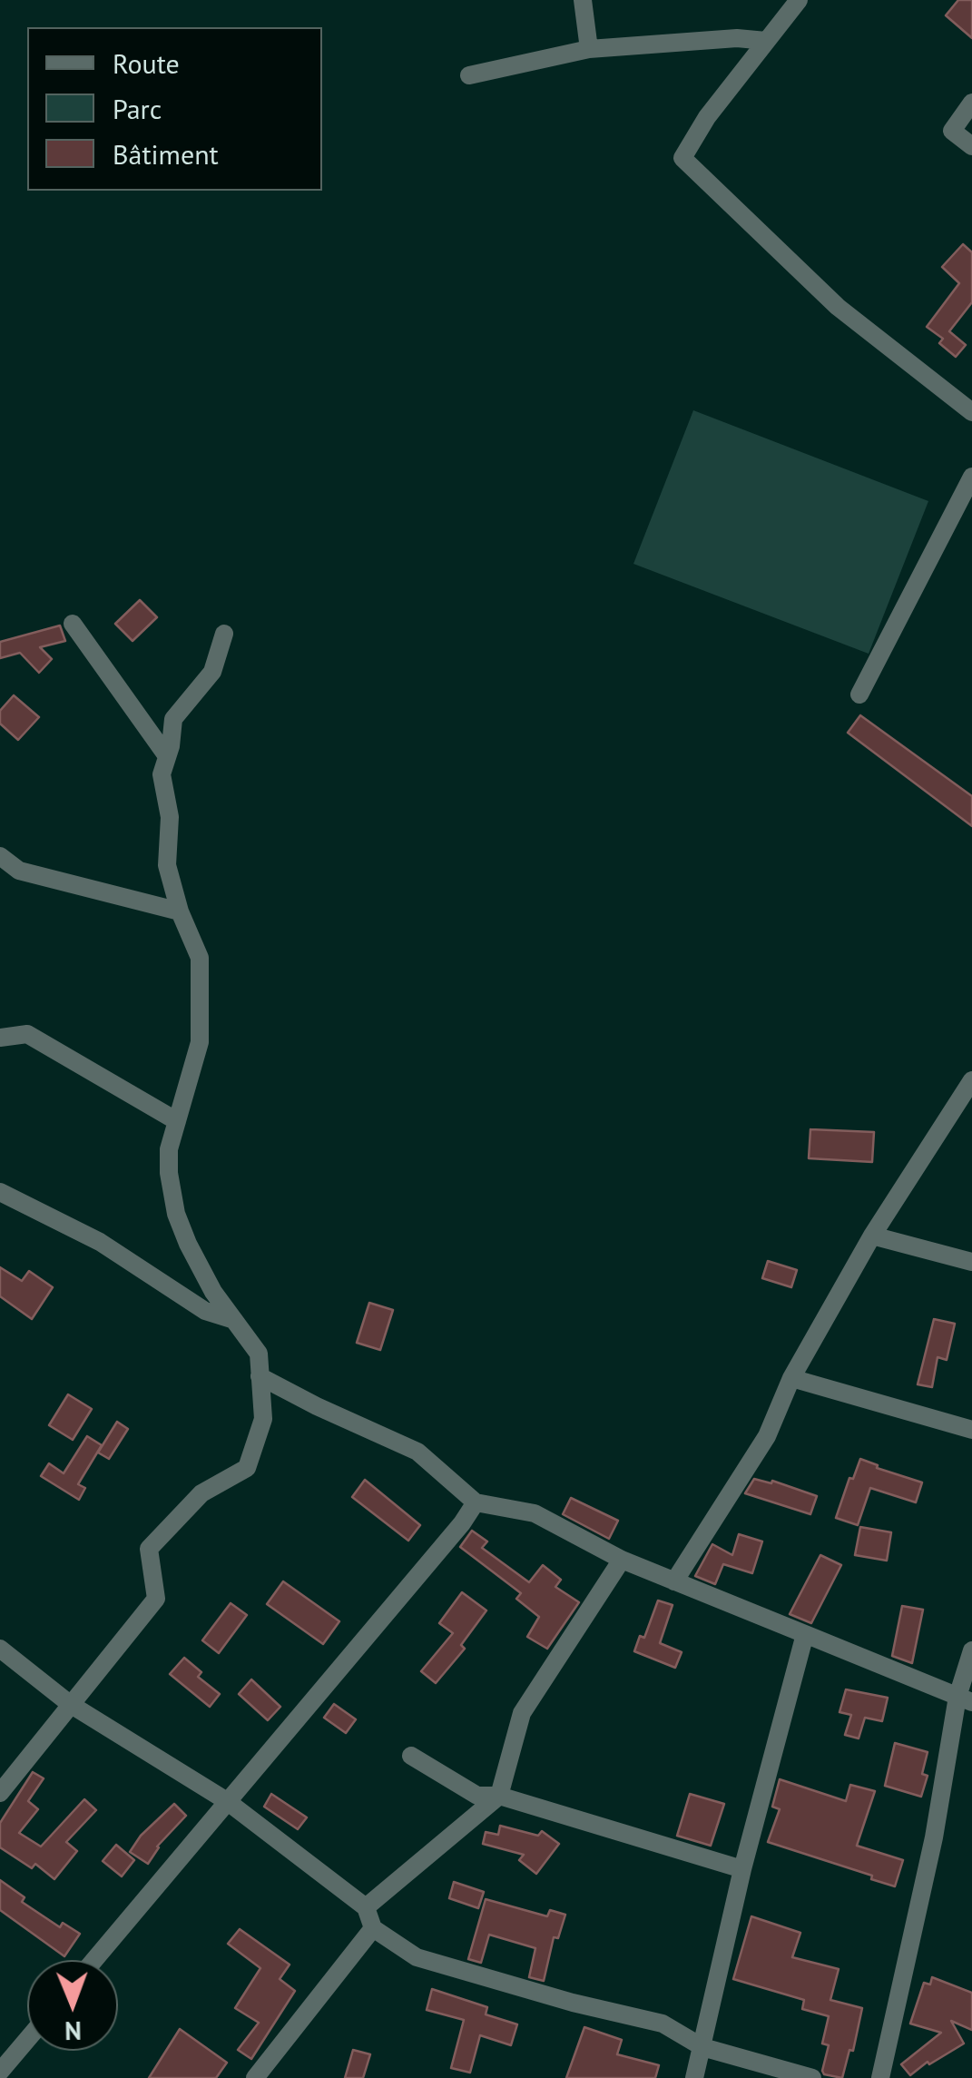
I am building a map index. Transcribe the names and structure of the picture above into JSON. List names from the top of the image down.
{
  "legend": ["Route", "Parc", "Bâtiment"],
  "north": "bottom"
}
